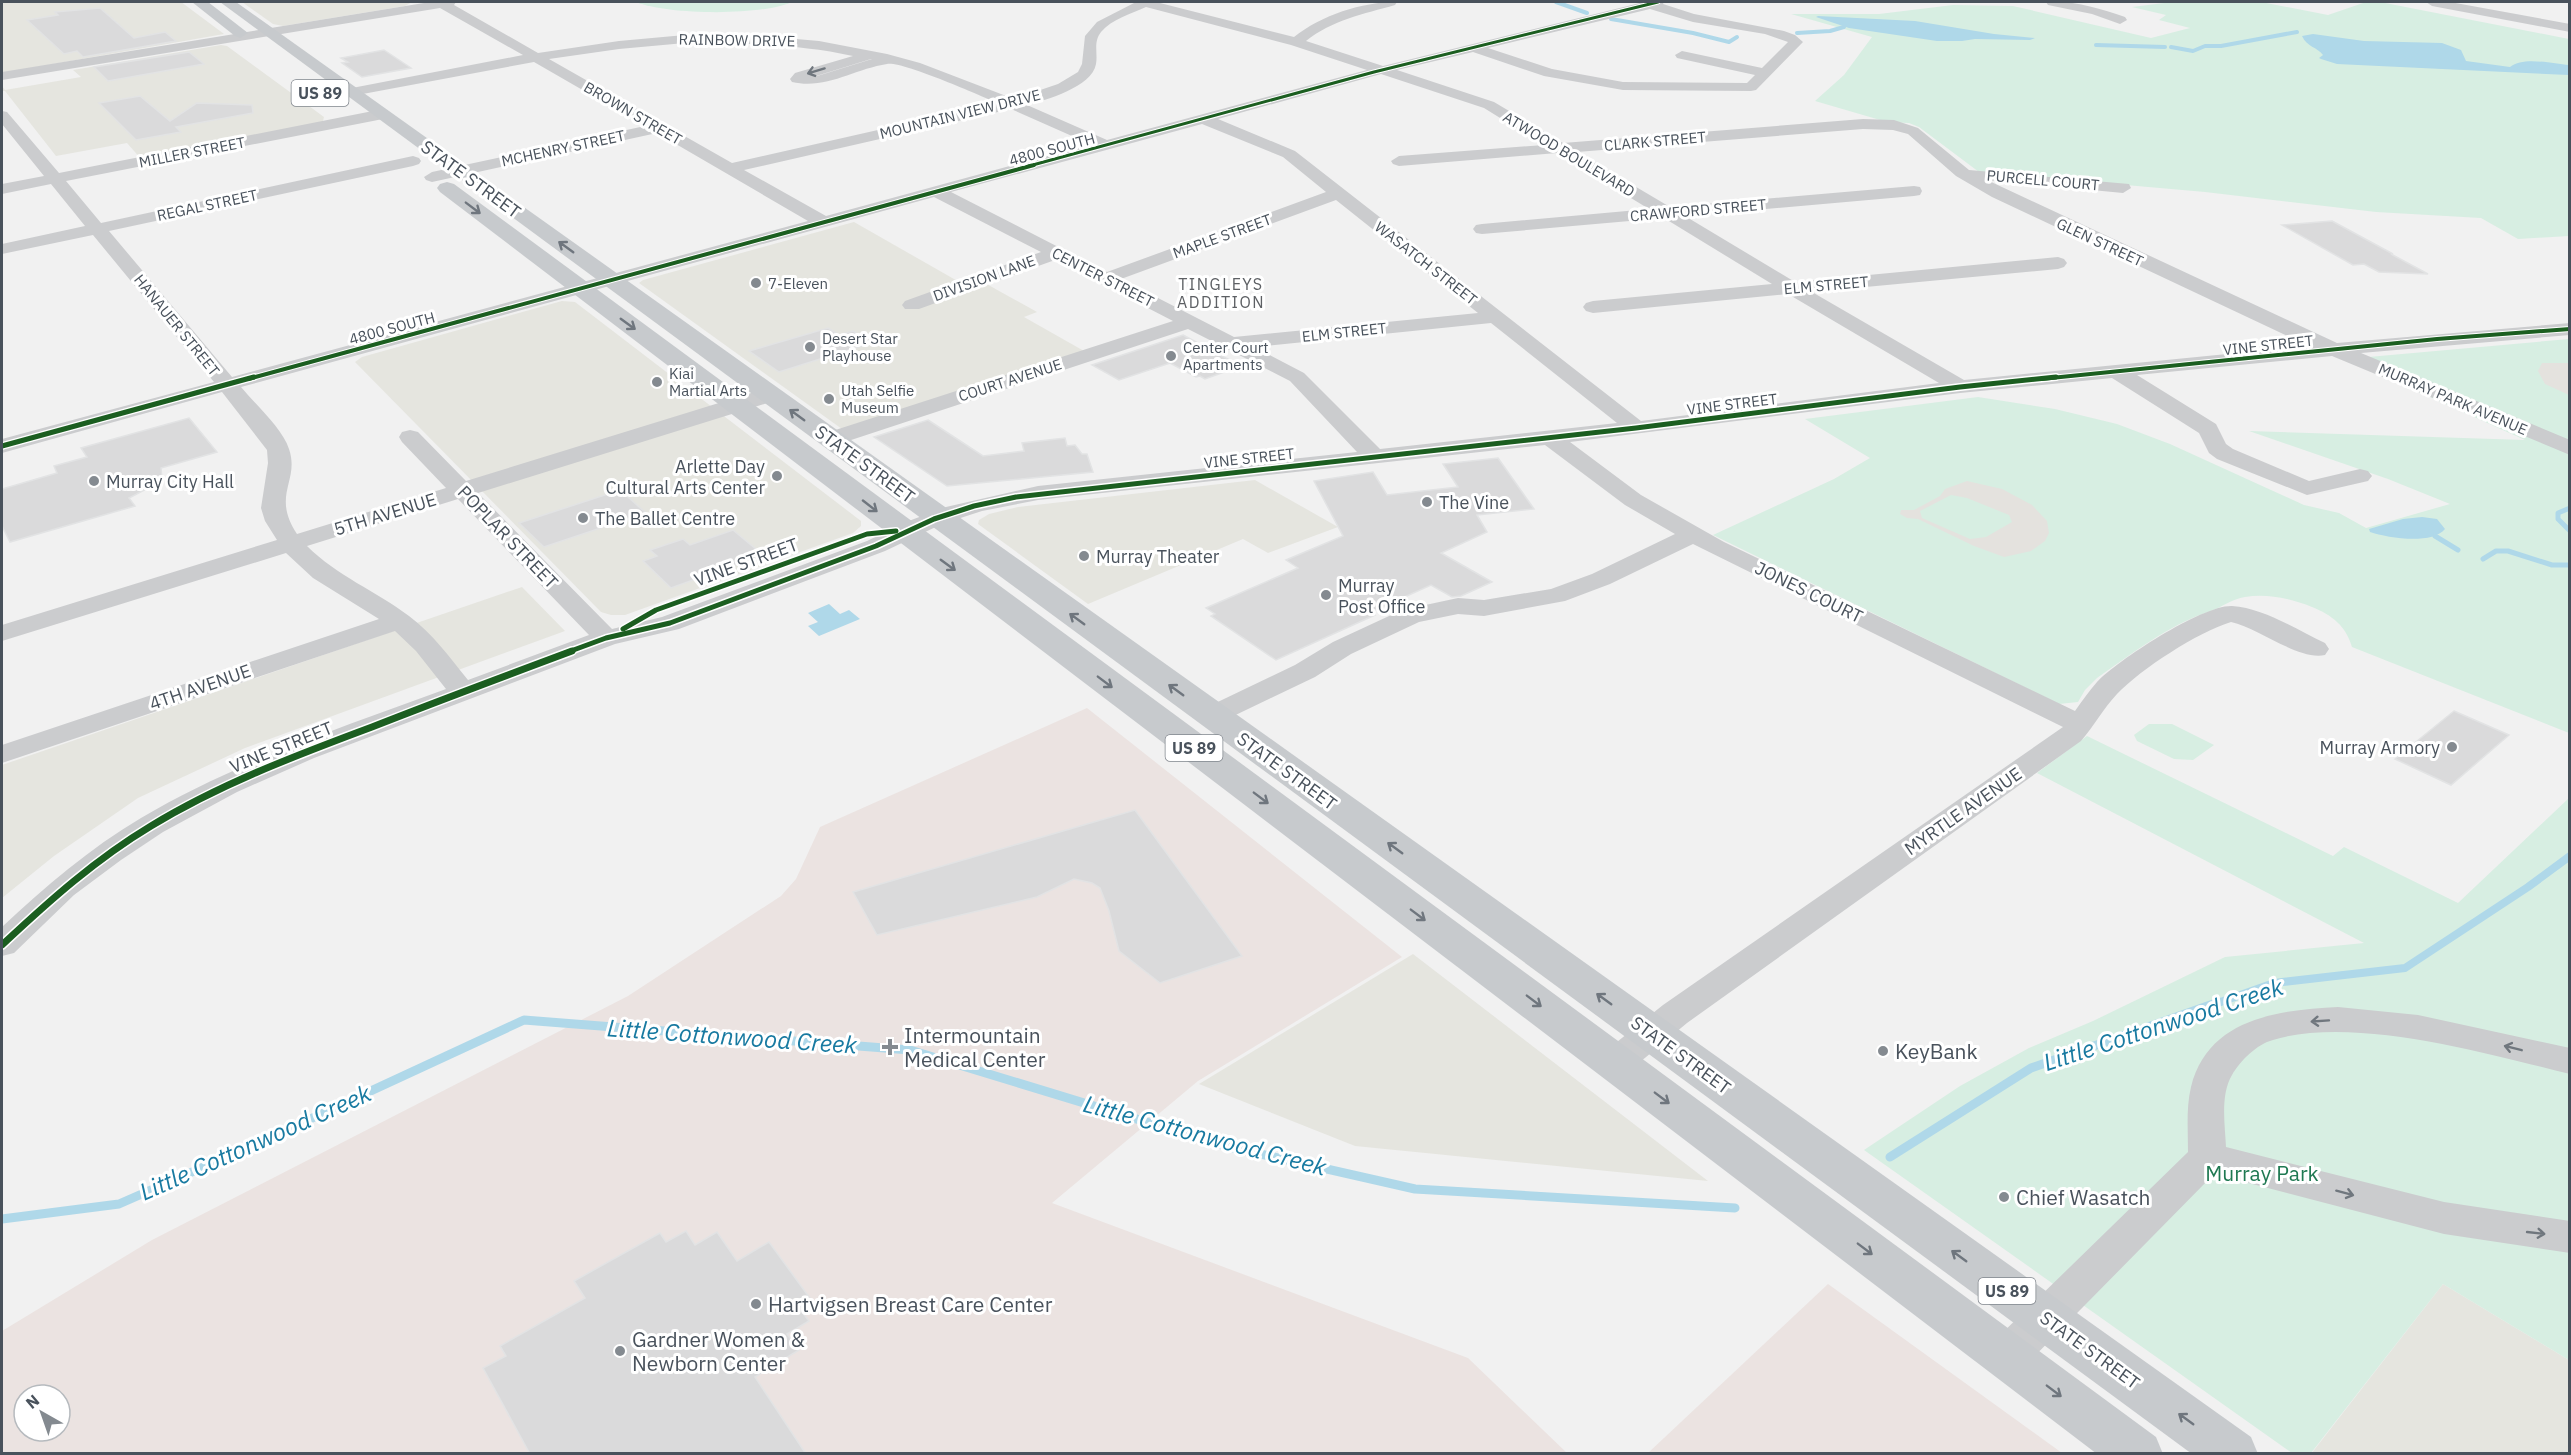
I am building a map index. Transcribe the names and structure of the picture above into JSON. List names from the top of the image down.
{
  "streets": {
    "main road": ["US 89", "STATE STREET"],
    "street": [
      "RAINBOW DRIVE",
      "BROWN STREET",
      "MOUNTAIN VIEW DRIVE",
      "CLARK STREET",
      "MCHENRY STREET",
      "4800 SOUTH",
      "MILLER STREET",
      "ATWOOD BOULEVARD",
      "PURCELL COURT",
      "REGAL STREET",
      "CRAWFORD STREET",
      "MAPLE STREET",
      "GLEN STREET",
      "WASATCH STREET",
      "CENTER STREET",
      "DIVISION LANE",
      "ELM STREET",
      "HANAUER STREET",
      "VINE STREET",
      "COURT AVENUE",
      "MURRAY PARK AVENUE",
      "5TH AVENUE",
      "POPLAR STREET",
      "JONES COURT",
      "4TH AVENUE",
      "MYRTLE AVENUE"
    ]
  },
  "crossings": [
    ["RAINBOW DRIVE", "BROWN STREET"],
    ["RAINBOW DRIVE", "MOUNTAIN VIEW DRIVE"],
    ["RAINBOW DRIVE", "4800 SOUTH"],
    ["RAINBOW DRIVE", "STATE STREET"],
    ["US 89", "MILLER STREET"],
    ["BROWN STREET", "MOUNTAIN VIEW DRIVE"],
    ["BROWN STREET", "MCHENRY STREET"],
    ["BROWN STREET", "4800 SOUTH"],
    ["MOUNTAIN VIEW DRIVE", "ATWOOD BOULEVARD"],
    ["CLARK STREET", "ATWOOD BOULEVARD"],
    ["CLARK STREET", "GLEN STREET"],
    ["MCHENRY STREET", "STATE STREET"],
    ["4800 SOUTH", "ATWOOD BOULEVARD"],
    ["4800 SOUTH", "STATE STREET"],
    ["4800 SOUTH", "WASATCH STREET"],
    ["4800 SOUTH", "CENTER STREET"],
    ["4800 SOUTH", "HANAUER STREET"],
    ["MILLER STREET", "STATE STREET"],
    ["MILLER STREET", "HANAUER STREET"],
    ["ATWOOD BOULEVARD", "CRAWFORD STREET"],
    ["ATWOOD BOULEVARD", "ELM STREET"],
    ["ATWOOD BOULEVARD", "VINE STREET"],
    ["STATE STREET", "REGAL STREET"],
    ["STATE STREET", "VINE STREET"],
    ["STATE STREET", "COURT AVENUE"],
    ["STATE STREET", "5TH AVENUE"],
    ["STATE STREET", "MYRTLE AVENUE"],
    ["PURCELL COURT", "GLEN STREET"],
    ["REGAL STREET", "HANAUER STREET"],
    ["MAPLE STREET", "WASATCH STREET"],
    ["MAPLE STREET", "CENTER STREET"],
    ["GLEN STREET", "VINE STREET"],
    ["GLEN STREET", "MURRAY PARK AVENUE"],
    ["WASATCH STREET", "ELM STREET"],
    ["WASATCH STREET", "VINE STREET"],
    ["CENTER STREET", "DIVISION LANE"],
    ["CENTER STREET", "ELM STREET"],
    ["CENTER STREET", "VINE STREET"],
    ["CENTER STREET", "COURT AVENUE"],
    ["HANAUER STREET", "VINE STREET"],
    ["HANAUER STREET", "5TH AVENUE"],
    ["HANAUER STREET", "4TH AVENUE"],
    ["VINE STREET", "MURRAY PARK AVENUE"],
    ["VINE STREET", "POPLAR STREET"],
    ["VINE STREET", "JONES COURT"],
    ["5TH AVENUE", "POPLAR STREET"],
    ["JONES COURT", "MYRTLE AVENUE"]
  ],
  "districts": ["TINGLEYS ADDITION"],
  "water": ["Little Cottonwood Creek"],
  "parks": ["Murray Park"],
  "places": {
    "other": [
      "7-Eleven",
      "Desert Star Playhouse",
      "Center Court Apartments",
      "Kiai Martial Arts",
      "Utah Selfie Museum",
      "Arlette Day Cultural Arts Center",
      "Murray City Hall",
      "The Vine",
      "The Ballet Centre",
      "Murray Theater",
      "Murray Post Office",
      "Murray Armory",
      "KeyBank",
      "Chief Wasatch",
      "Hartvigsen Breast Care Center",
      "Gardner Women & Newborn Center"
    ],
    "health": ["Intermountain Medical Center"]
  },
  "north": "top left"
}
